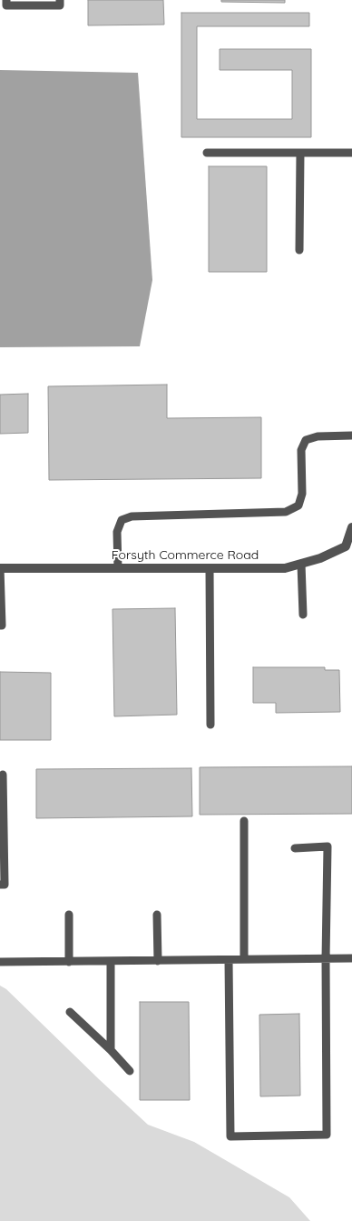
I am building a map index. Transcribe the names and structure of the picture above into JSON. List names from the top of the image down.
{
  "streets": {
    "street": ["Forsyth Commerce Road"]
  }
}
